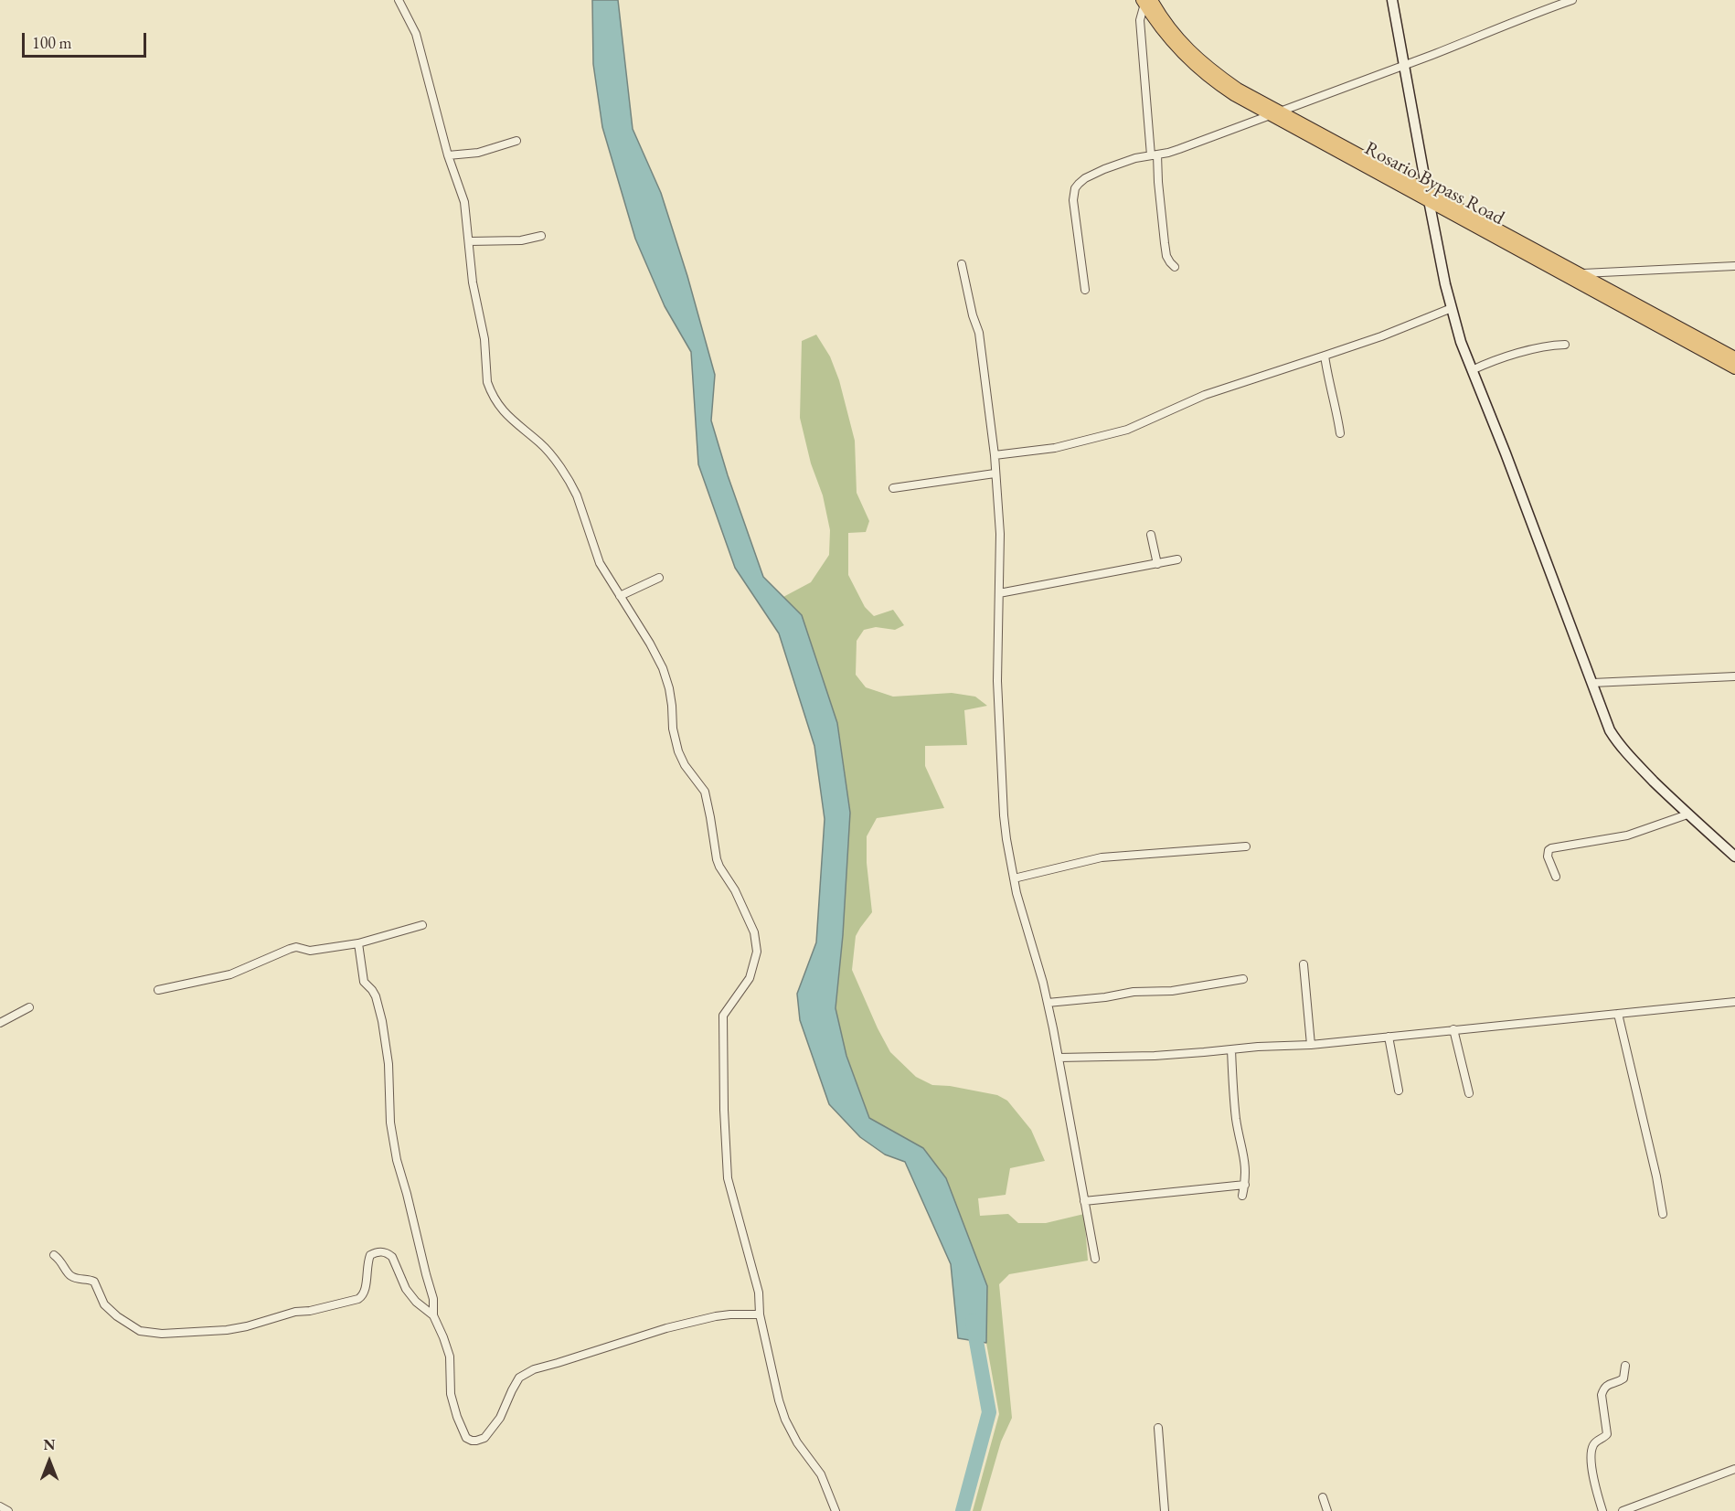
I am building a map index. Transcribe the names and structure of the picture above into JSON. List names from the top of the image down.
{
  "streets": {
    "main road": ["Rosario Bypass Road"]
  },
  "scale_bar": "100 m",
  "north": "top"
}
